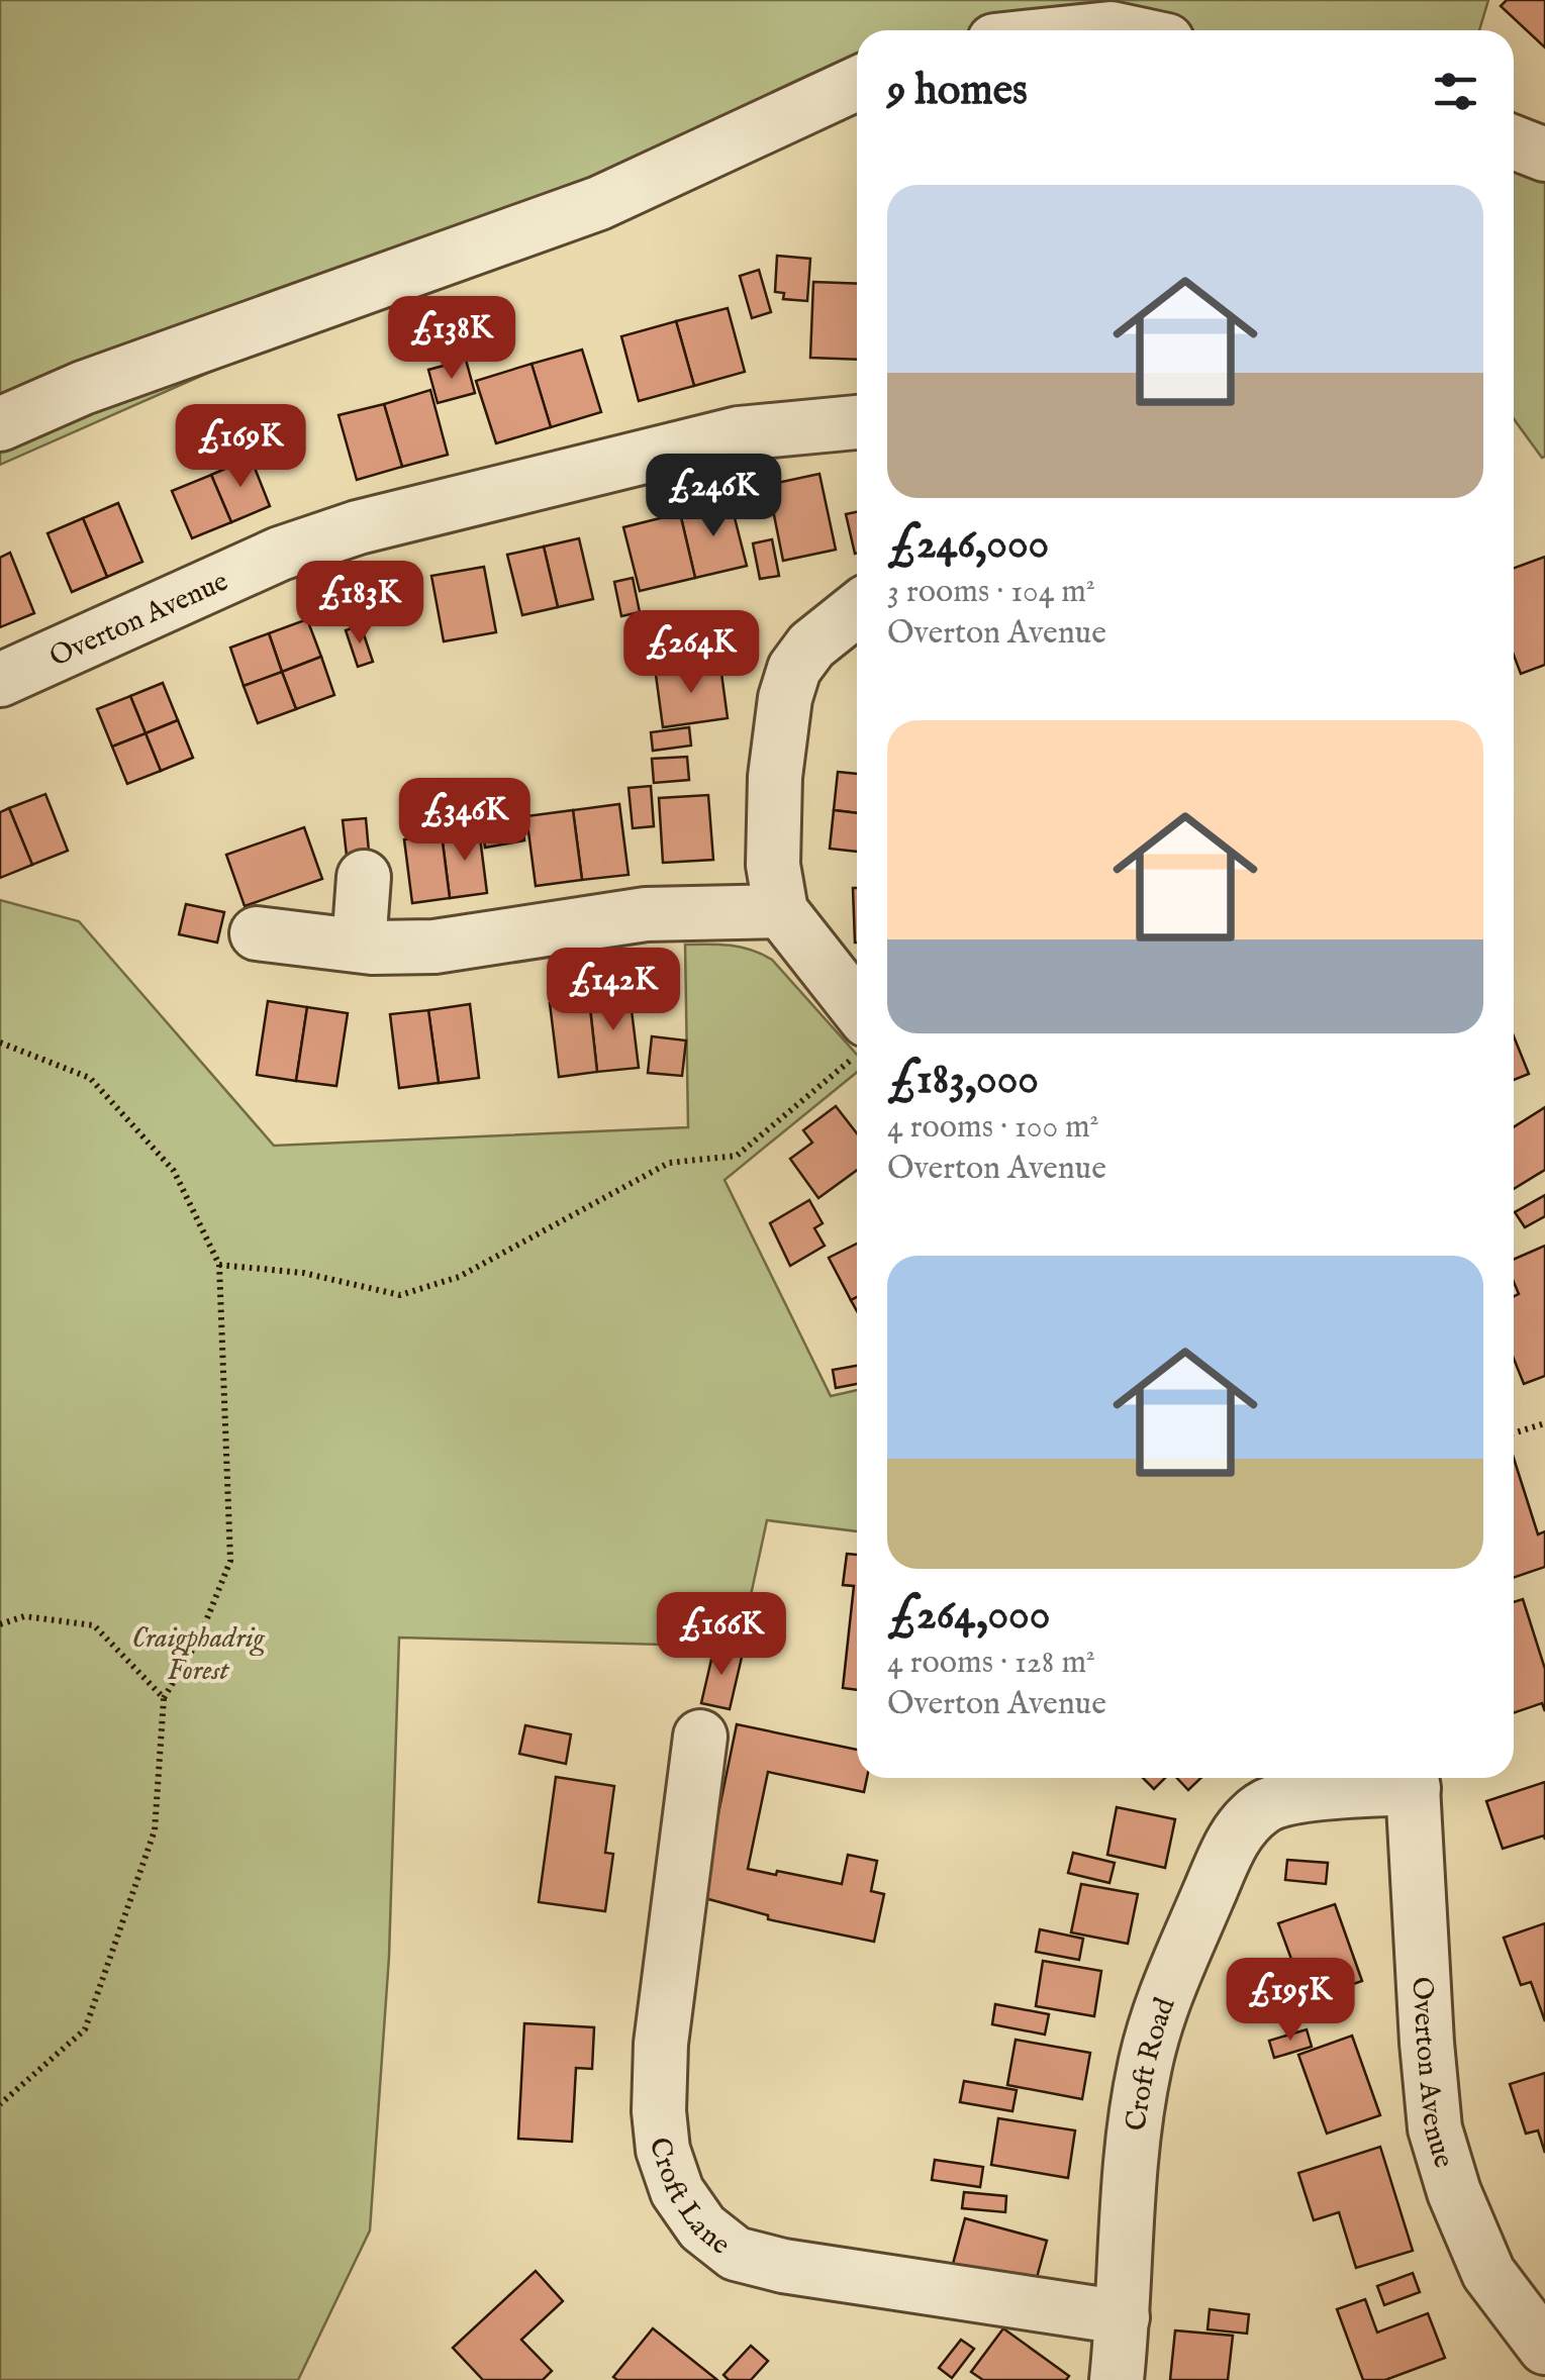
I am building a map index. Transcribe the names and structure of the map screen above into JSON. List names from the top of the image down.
{
  "streets": {
    "street": ["Overton Avenue", "Croft Road", "Croft Lane"]
  },
  "crossings": [
    ["Overton Avenue", "Croft Road"],
    ["Croft Road", "Croft Lane"]
  ],
  "parks": ["Craigphadrig Forest"],
  "page": {
    "heading": "9 homes",
    "list": [
      {
        "name": "£246,000",
        "note": "3 rooms · 104 m² · Overton Avenue"
      },
      {
        "name": "£183,000",
        "note": "4 rooms · 100 m² · Overton Avenue"
      },
      {
        "name": "£264,000",
        "note": "4 rooms · 128 m² · Overton Avenue"
      }
    ],
    "price": [
      "£138K",
      "£169K",
      "£246K",
      "£183K",
      "£264K",
      "£346K",
      "£142K",
      "£166K",
      "£195K"
    ]
  }
}
